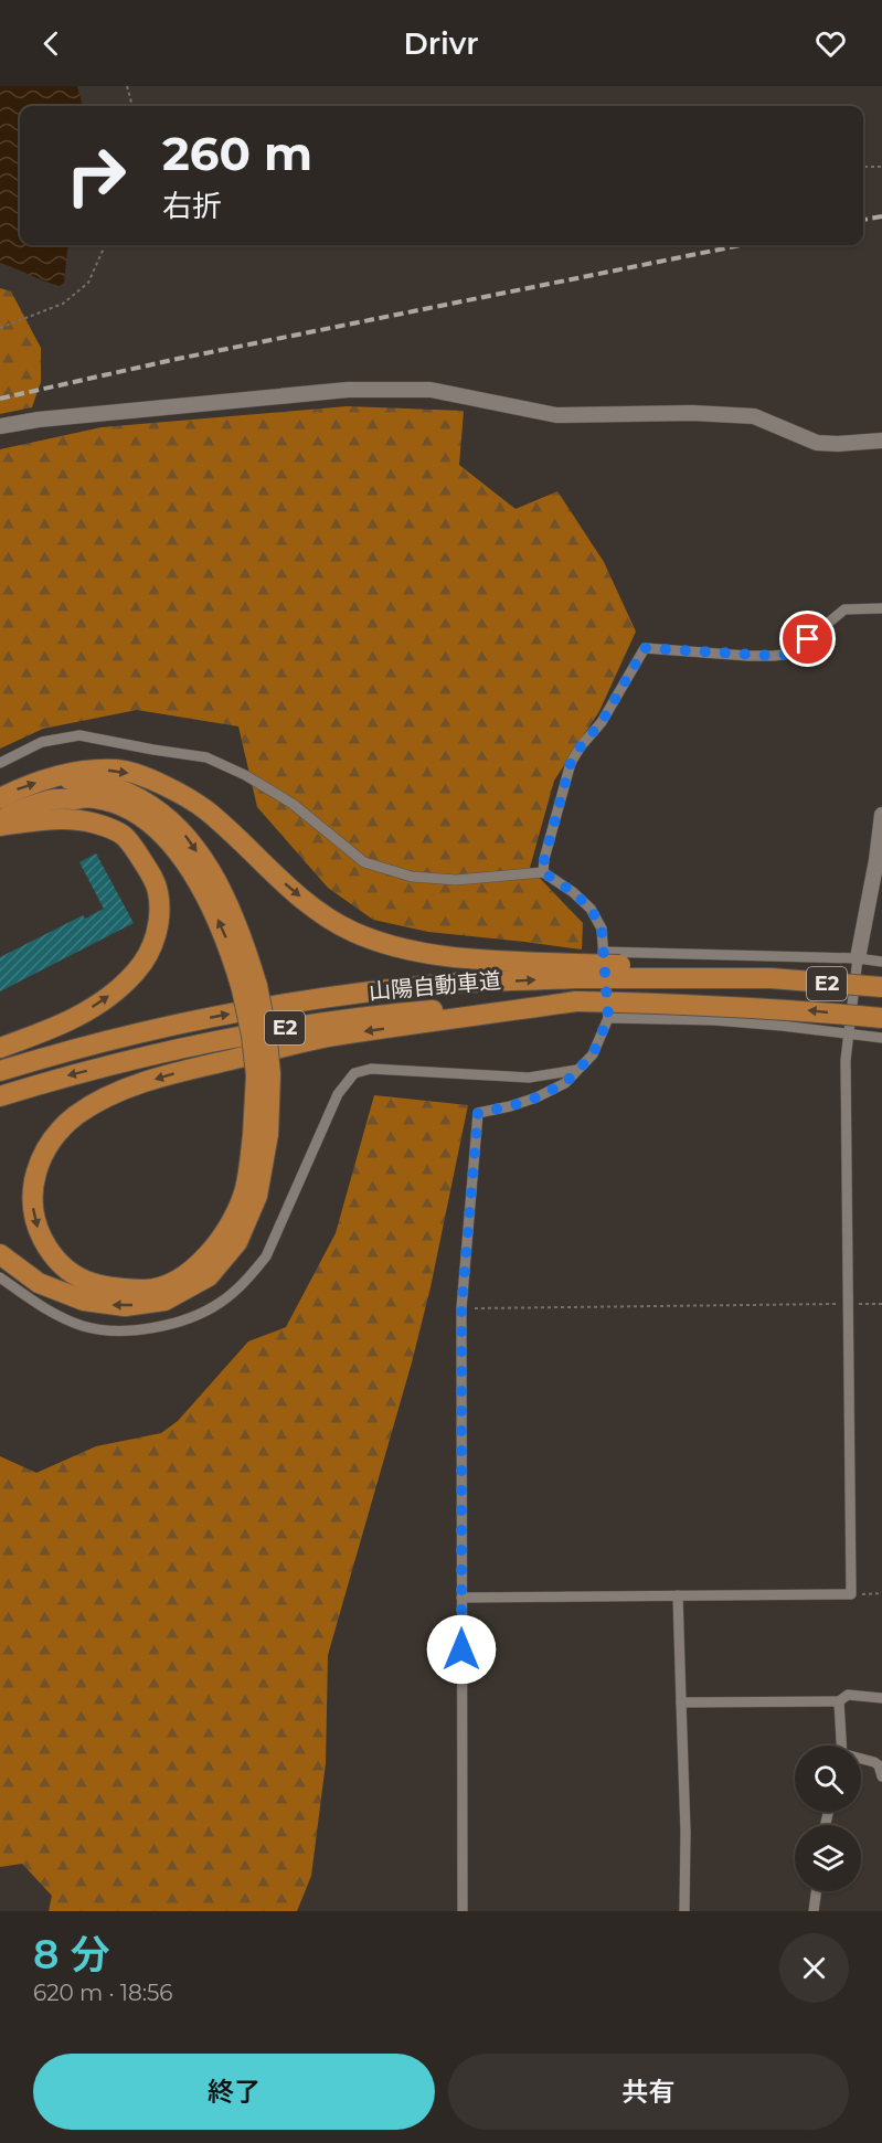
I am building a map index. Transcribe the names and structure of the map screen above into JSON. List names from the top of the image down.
{
  "streets": {
    "highway": ["E2", "山陽自動車道"]
  },
  "crossings": [
    ["E2", "山陽自動車道"]
  ],
  "page": {
    "header": "Drivr",
    "turn": ["260 m", "右折"],
    "heading": ["8 分", "620 m · 18:56"],
    "buttons": ["終了", "共有"]
  }
}
